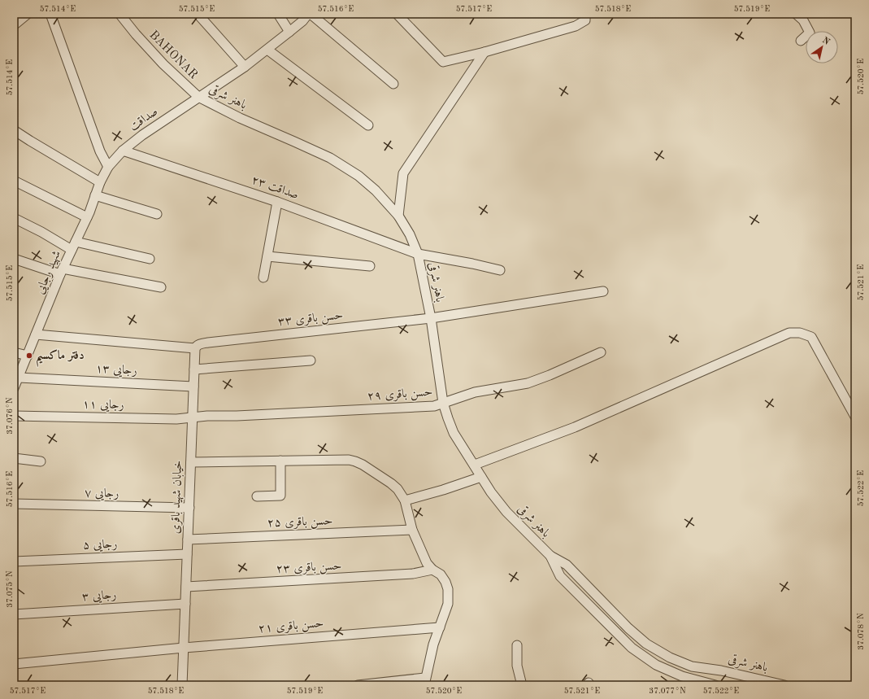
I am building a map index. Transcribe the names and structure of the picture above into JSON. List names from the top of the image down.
{
  "streets": {
    "street": [
      "BAHONAR",
      "باهنر شرقی",
      "صداقت",
      "صداقت ۲۳",
      "شهید رجایی",
      "حسن باقری ۳۳",
      "رجایی ۱۳",
      "حسن باقری ۲۹",
      "رجایی ۱۱",
      "رجایی ۷",
      "خیابان شهید باقری",
      "حسن باقری ۲۵",
      "رجایی ۵",
      "حسن باقری ۲۳",
      "رجایی ۳",
      "حسن باقری ۲۱"
    ]
  },
  "crossings": [
    ["BAHONAR", "باهنر شرقی"],
    ["BAHONAR", "صداقت"],
    ["باهنر شرقی", "صداقت"],
    ["باهنر شرقی", "صداقت ۲۳"],
    ["باهنر شرقی", "حسن باقری ۳۳"],
    ["باهنر شرقی", "حسن باقری ۲۹"],
    ["صداقت", "صداقت ۲۳"],
    ["صداقت", "شهید رجایی"],
    ["شهید رجایی", "رجایی ۱۳"],
    ["حسن باقری ۳۳", "خیابان شهید باقری"],
    ["رجایی ۱۳", "خیابان شهید باقری"],
    ["حسن باقری ۲۹", "رجایی ۱۱"],
    ["حسن باقری ۲۹", "خیابان شهید باقری"],
    ["رجایی ۱۱", "خیابان شهید باقری"],
    ["رجایی ۷", "خیابان شهید باقری"],
    ["خیابان شهید باقری", "حسن باقری ۲۵"],
    ["خیابان شهید باقری", "رجایی ۵"],
    ["خیابان شهید باقری", "حسن باقری ۲۳"],
    ["خیابان شهید باقری", "رجایی ۳"],
    ["خیابان شهید باقری", "حسن باقری ۲۱"]
  ],
  "places": ["دفتر ماکسیم"],
  "north": "top right",
  "coordinates": [
    "57.514°E",
    "57.515°E",
    "57.516°E",
    "57.517°E",
    "57.518°E",
    "57.519°E",
    "57.520°E",
    "57.521°E",
    "37.076°N",
    "57.522°E",
    "37.075°N",
    "37.078°N",
    "37.077°N"
  ]
}
